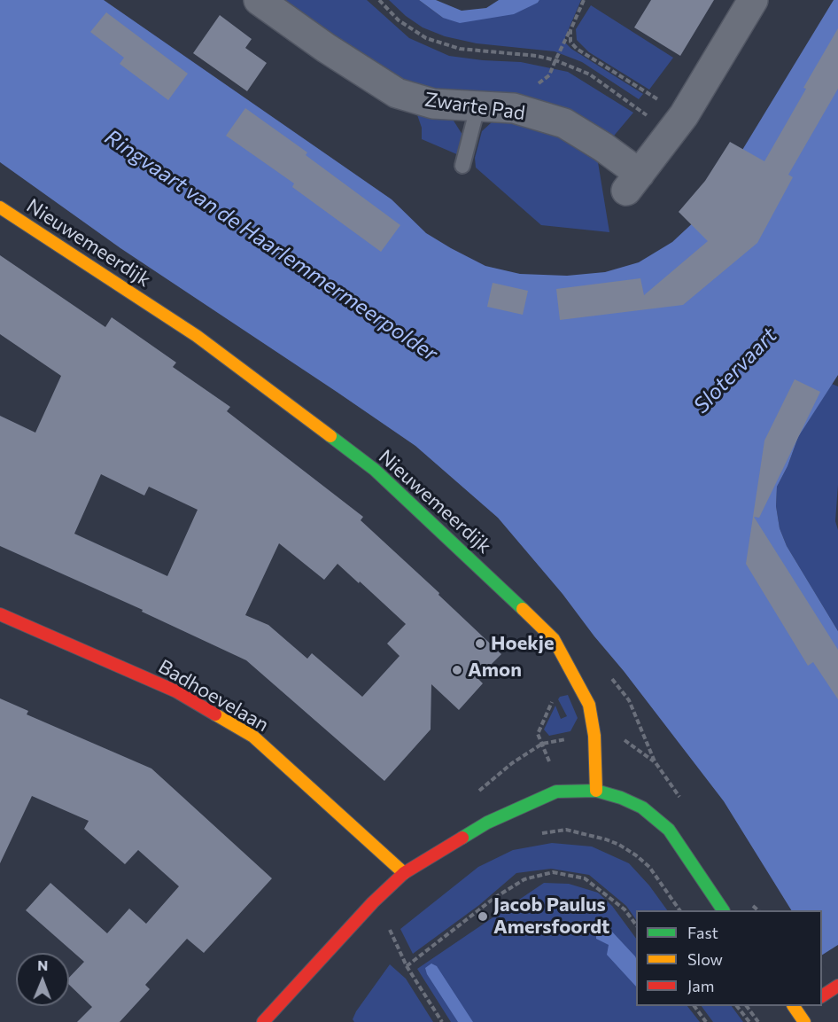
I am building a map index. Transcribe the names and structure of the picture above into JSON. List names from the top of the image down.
{
  "streets": {
    "street": ["Zwarte Pad", "Nieuwemeerdijk", "Badhoevelaan"]
  },
  "water": ["Ringvaart van de Haarlemmermeerpolder", "Slotervaart"],
  "places": ["Hoekje", "Amon", "Jacob Paulus Amersfoordt"],
  "legend": ["Fast", "Slow", "Jam"],
  "north": "top"
}
